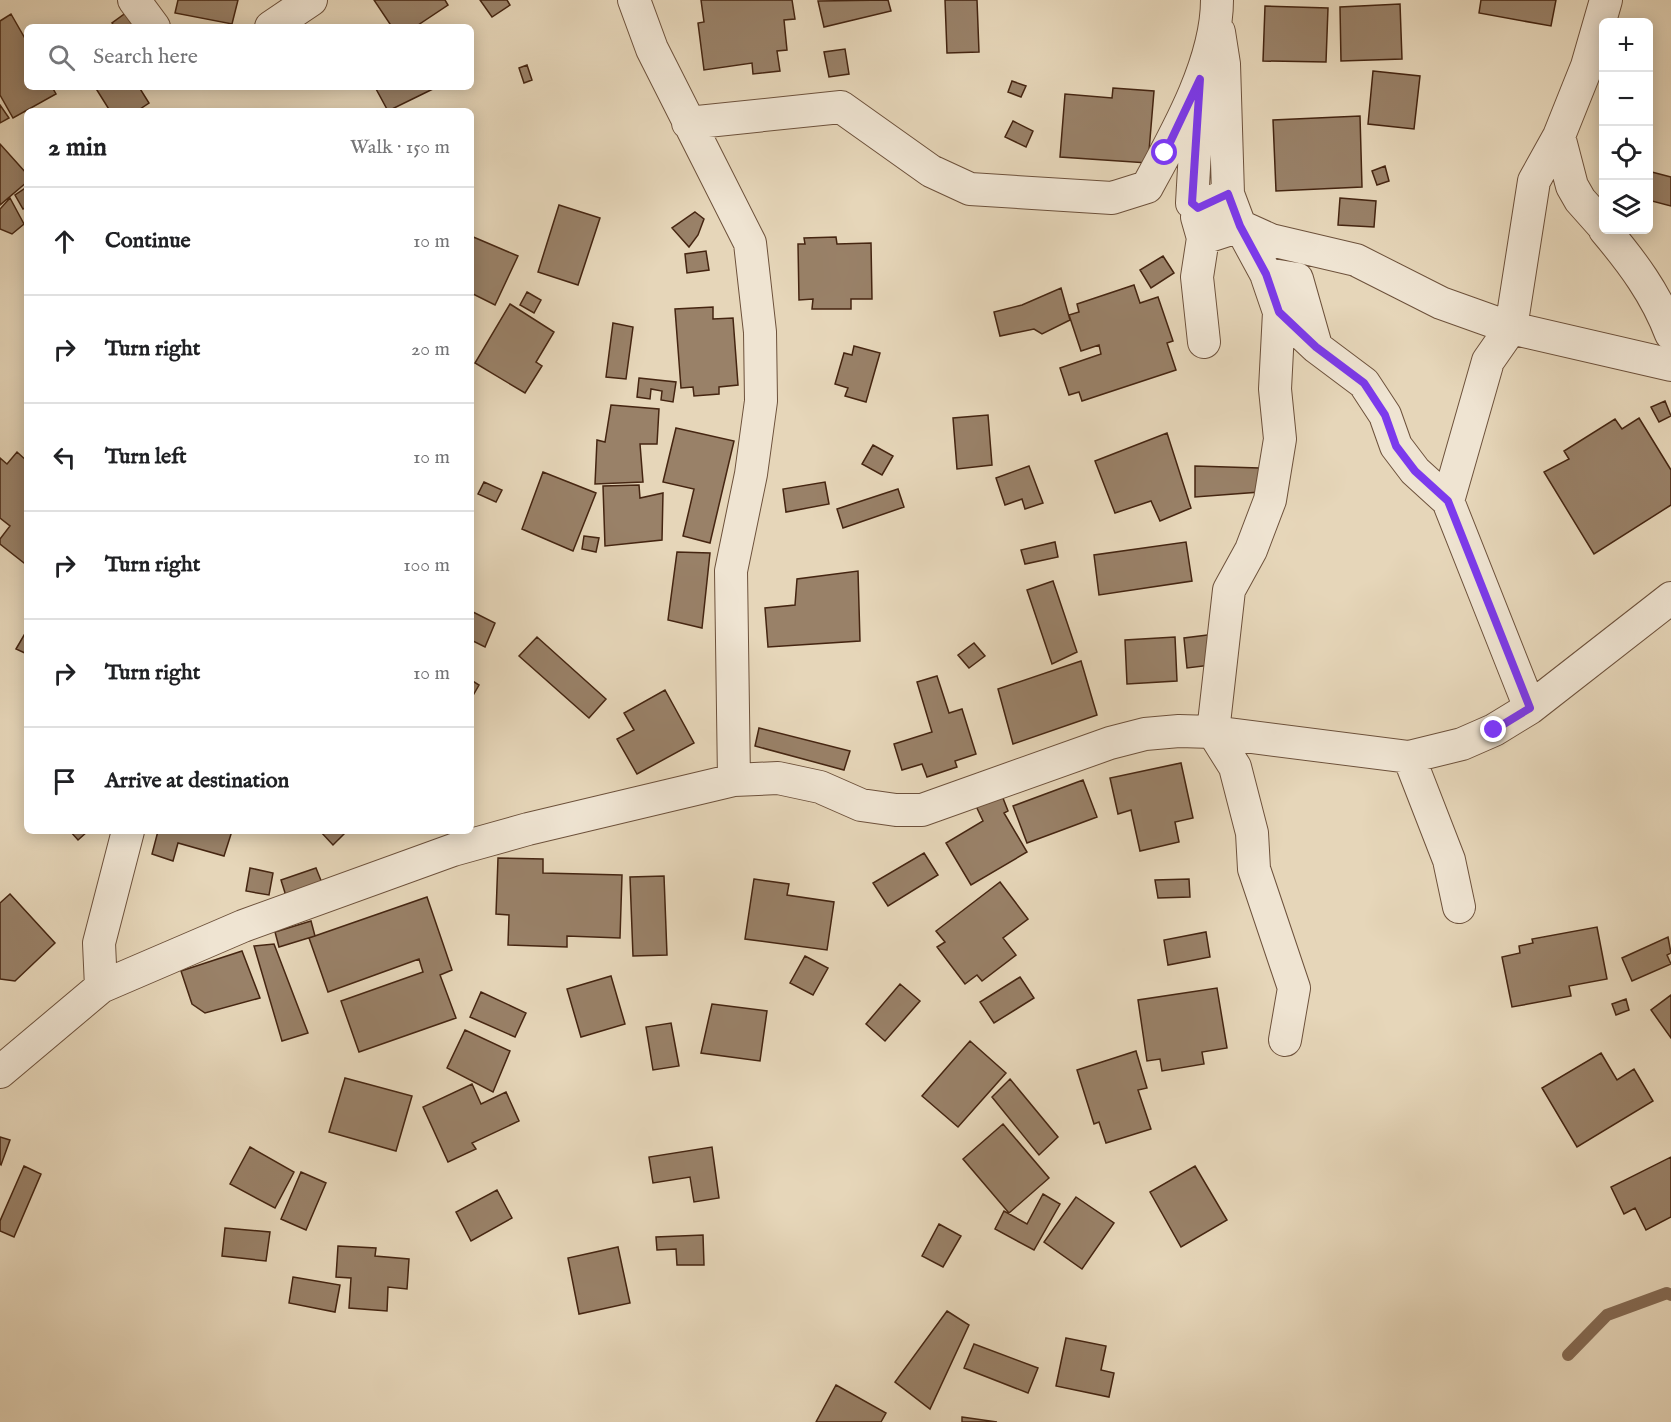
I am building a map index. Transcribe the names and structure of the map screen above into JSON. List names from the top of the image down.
{
  "page": {
    "map_buttons": ["+", "−"],
    "search": "Search here",
    "heading": ["2 min", "Walk · 150 m"],
    "list": [
      ["Continue", "10 m"],
      ["Turn right", "20 m"],
      ["Turn left", "10 m"],
      ["Turn right", "100 m"],
      ["Turn right", "10 m"],
      "Arrive at destination"
    ]
  }
}
